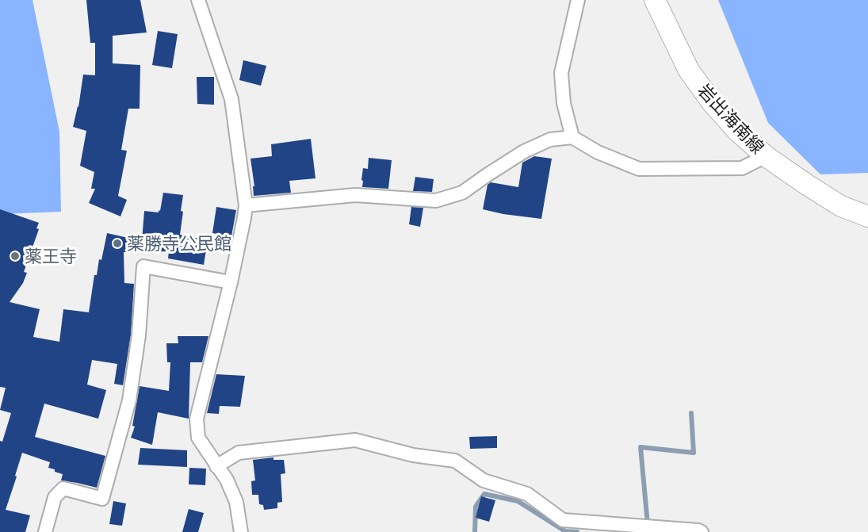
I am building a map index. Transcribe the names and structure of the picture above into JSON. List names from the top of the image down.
{
  "streets": {
    "main road": ["岩出海南線"]
  },
  "places": ["薬勝寺公民館", "薬王寺"]
}
